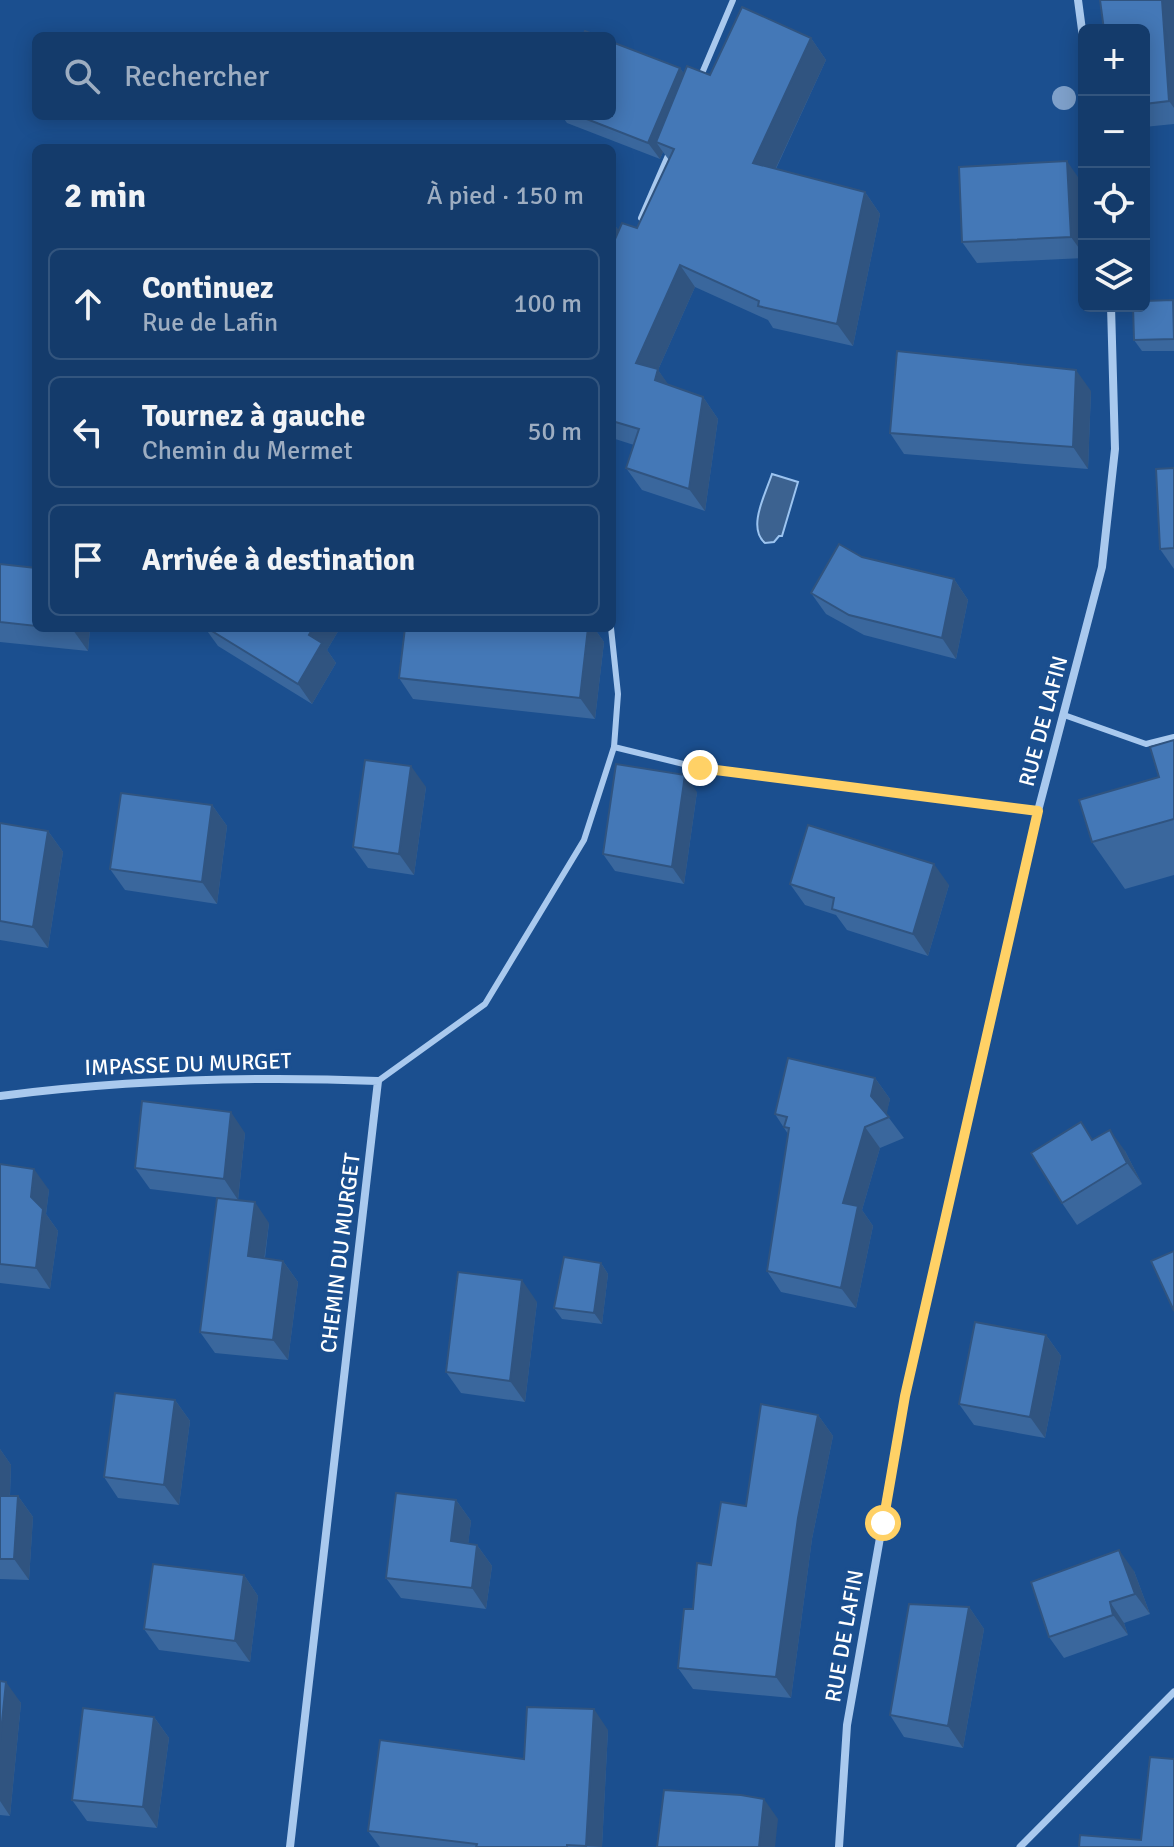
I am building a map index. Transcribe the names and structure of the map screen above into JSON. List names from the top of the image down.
{
  "streets": {
    "street": ["RUE DE LAFIN", "IMPASSE DU MURGET", "CHEMIN DU MURGET"]
  },
  "crossings": [
    ["IMPASSE DU MURGET", "CHEMIN DU MURGET"]
  ],
  "page": {
    "map_buttons": ["+", "−"],
    "search": "Rechercher",
    "heading": ["2 min", "À pied · 150 m"],
    "list": [
      ["Continuez", "Rue de Lafin", "100 m"],
      ["Tournez à gauche", "Chemin du Mermet", "50 m"],
      "Arrivée à destination"
    ]
  }
}
